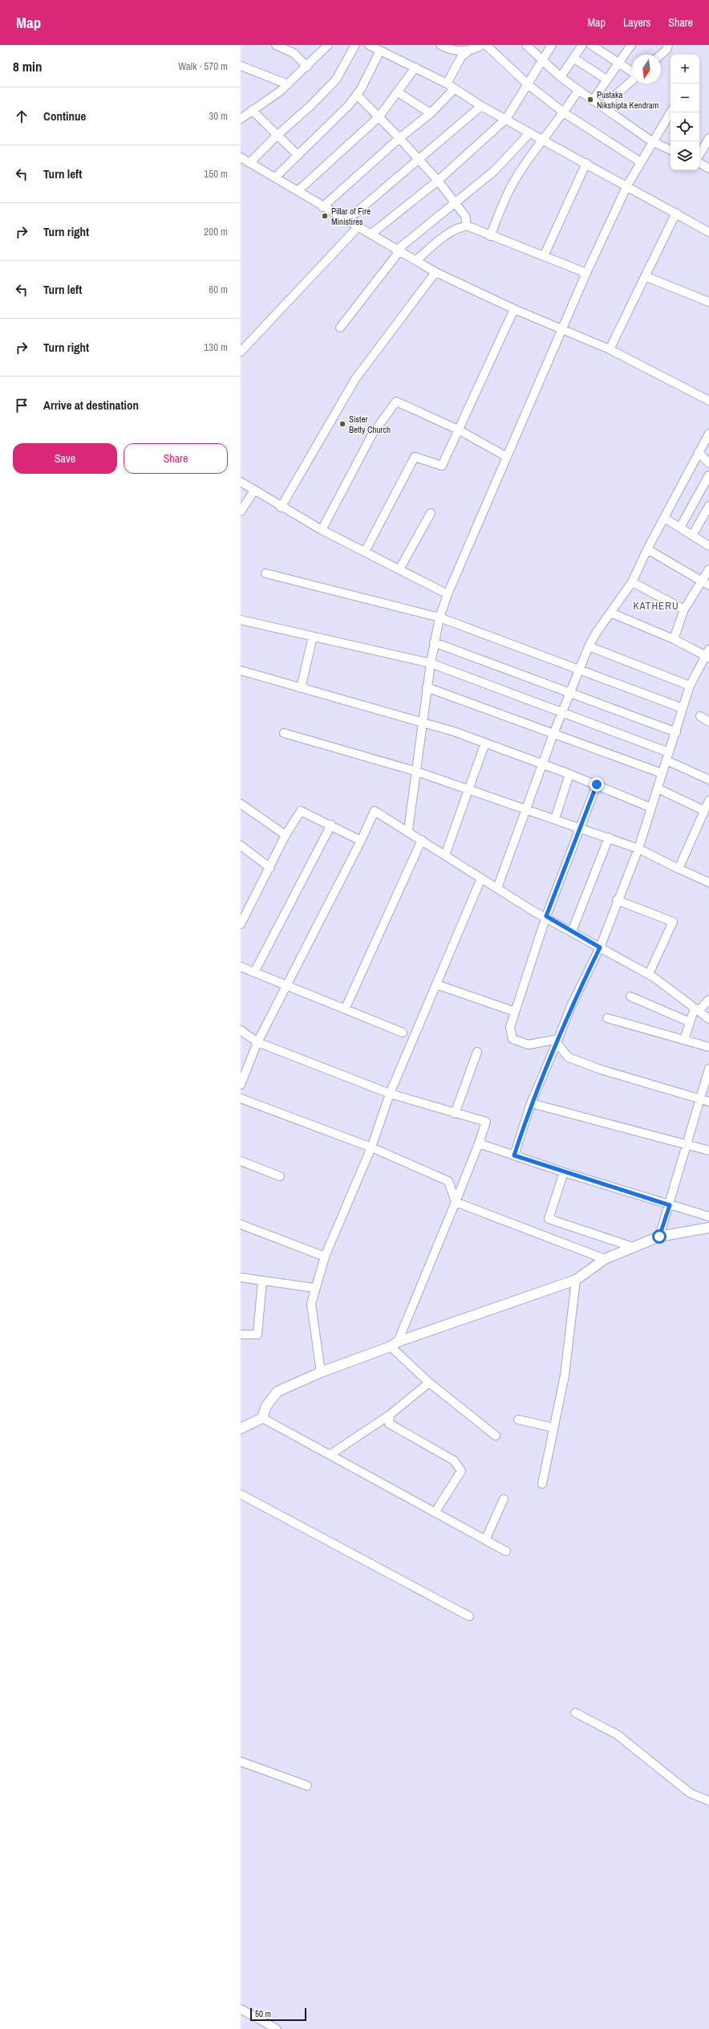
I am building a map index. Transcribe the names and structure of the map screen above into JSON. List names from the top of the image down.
{
  "districts": ["KATHERU"],
  "places": ["Pustaka Nikshipta Kendram", "Pillar of Fire Ministires", "Sister Betty Church"],
  "scale_bar": "50 m",
  "north": "bottom",
  "page": {
    "header": "Map",
    "nav": ["Map", "Layers", "Share"],
    "heading": ["8 min", "Walk · 570 m"],
    "map_buttons": ["+", "−"],
    "list": [
      ["Continue", "30 m"],
      ["Turn left", "150 m"],
      ["Turn right", "200 m"],
      ["Turn left", "60 m"],
      ["Turn right", "130 m"],
      "Arrive at destination"
    ],
    "buttons": ["Save", "Share"],
    "scale": "50 m"
  }
}
